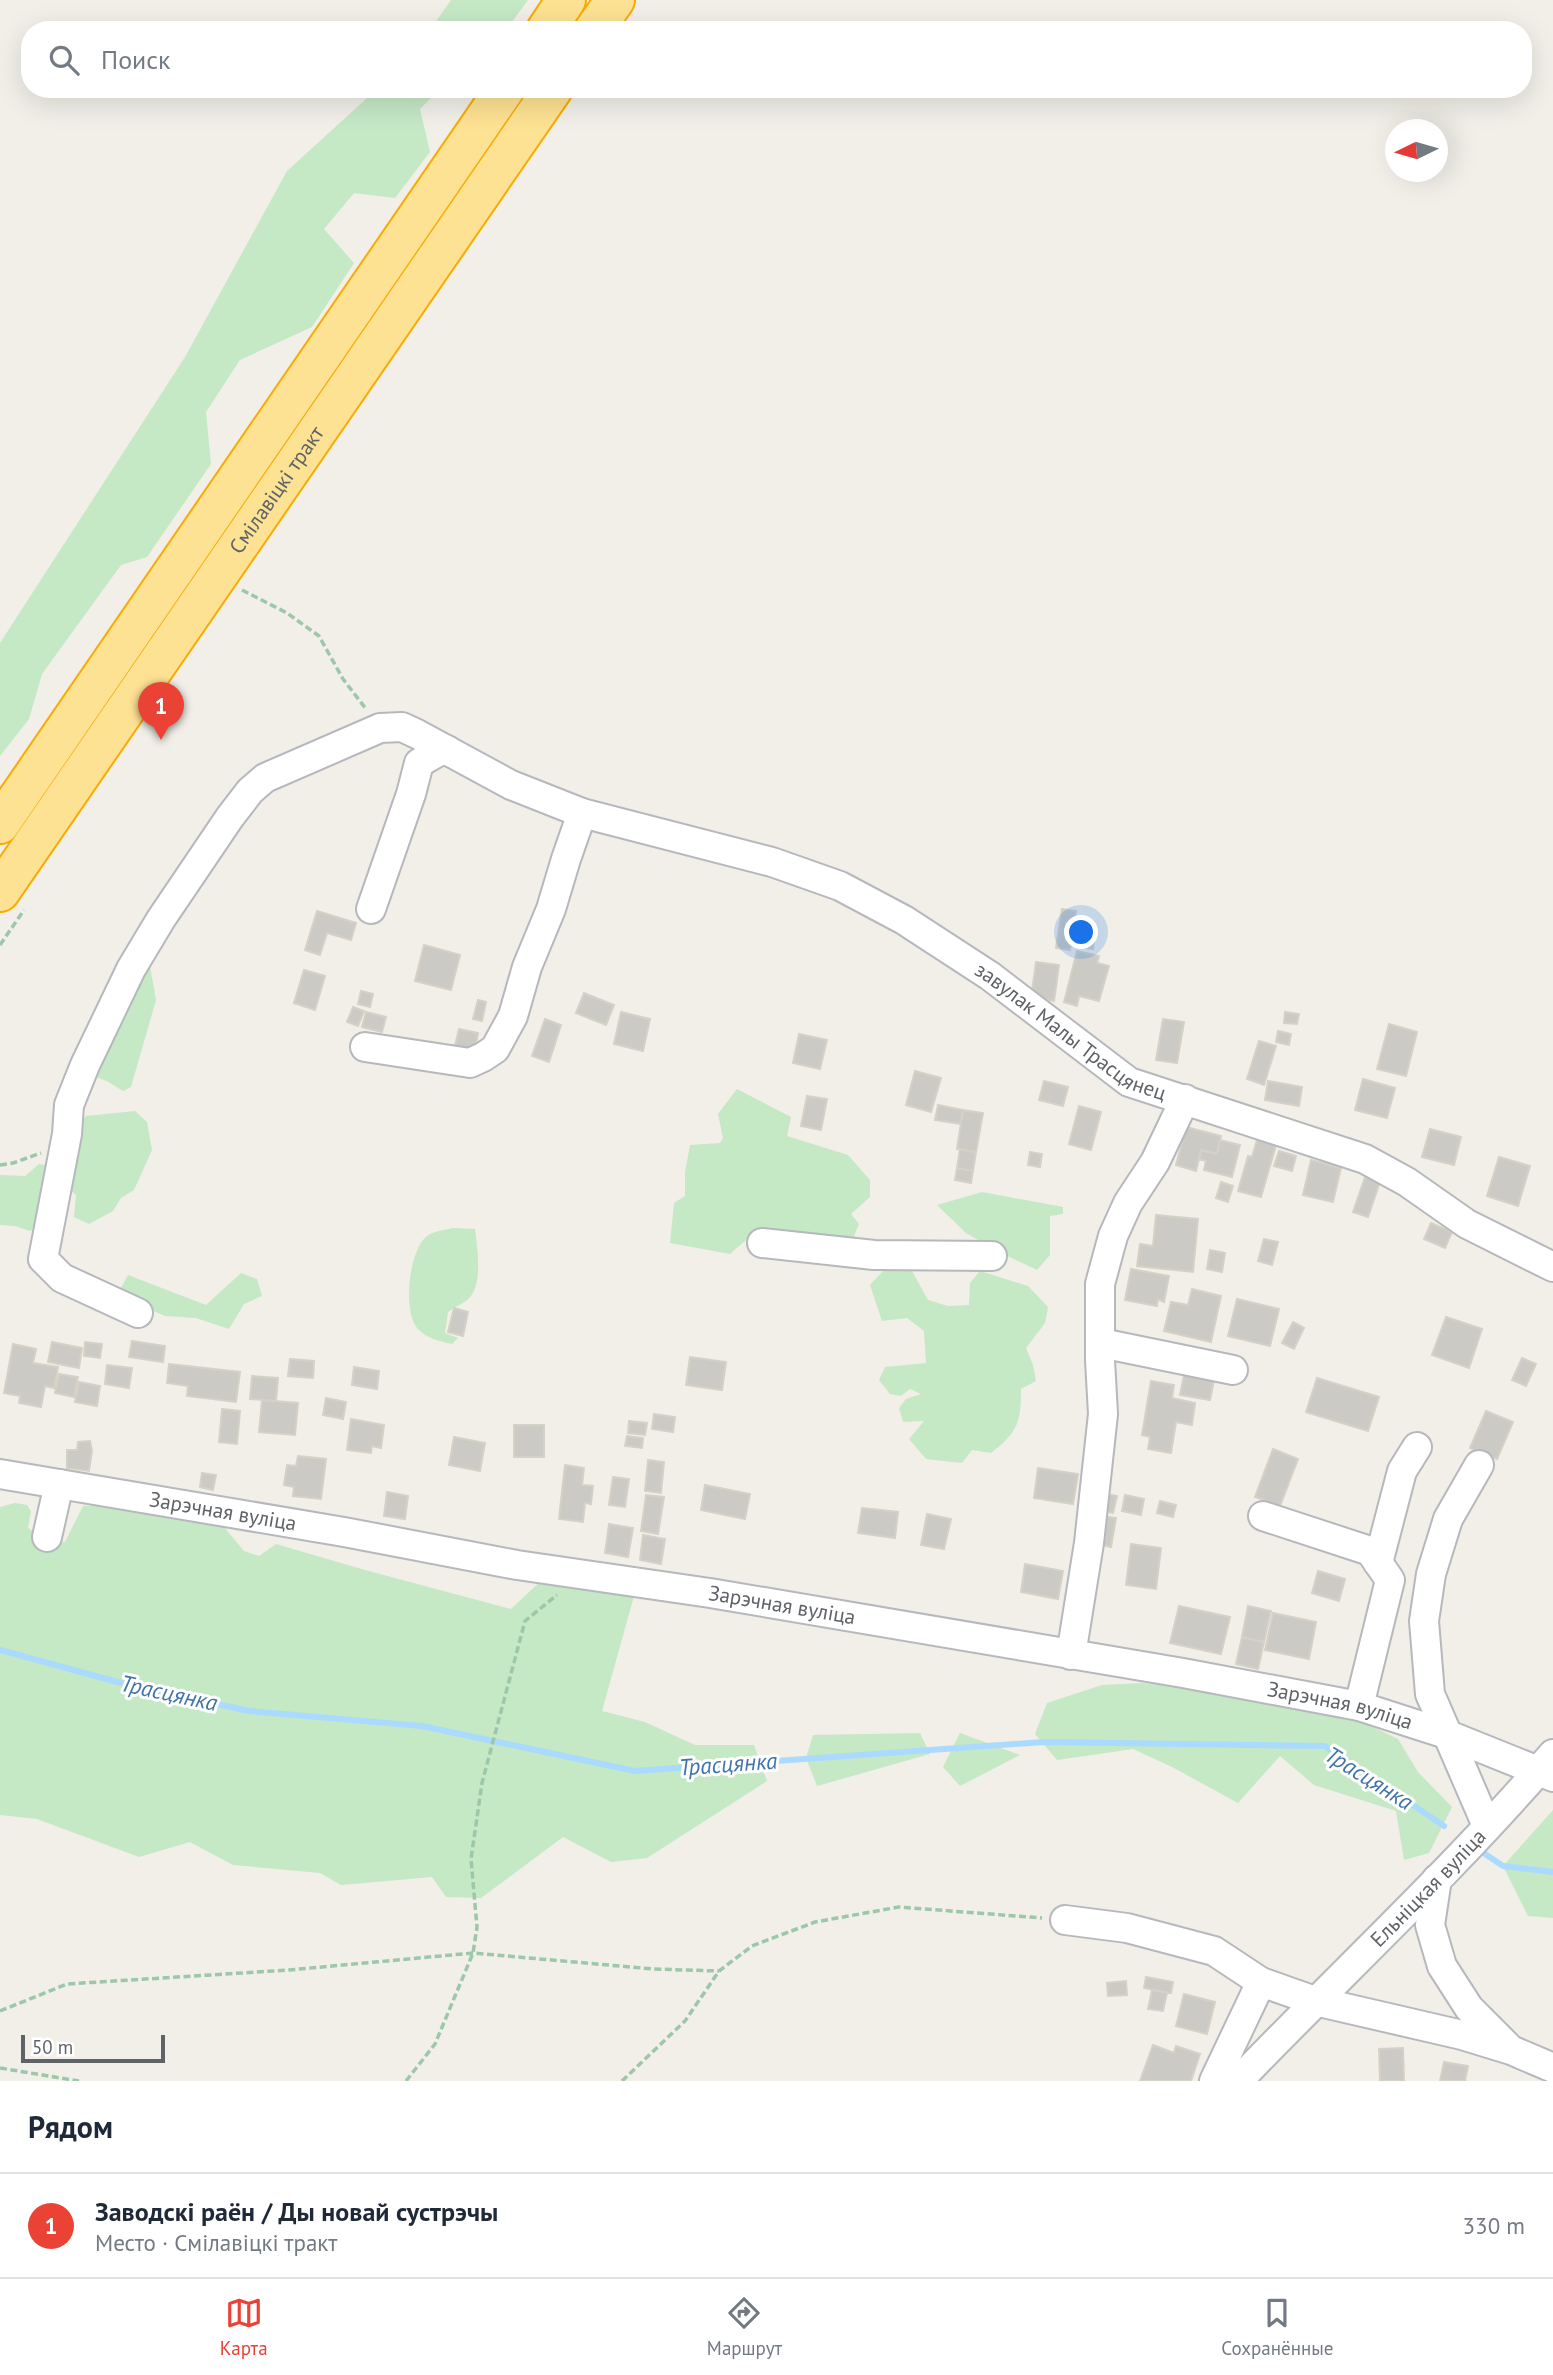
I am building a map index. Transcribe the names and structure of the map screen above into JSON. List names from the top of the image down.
{
  "streets": {
    "highway": ["Смілавіцкі тракт"],
    "street": ["завулак Малы Трасцянец", "Зарэчная вуліца", "Ельніцкая вуліца"]
  },
  "crossings": [
    ["Зарэчная вуліца", "Ельніцкая вуліца"]
  ],
  "water": ["Трасцянка"],
  "scale_bar": "50 m",
  "north": "left",
  "page": {
    "search": "Поиск",
    "pins": "1",
    "scale": "50 m",
    "heading": "Рядом",
    "list": [
      {
        "mark": "1",
        "name": "Заводскі раён / Ды новай сустрэчы",
        "note": "Место · Смілавіцкі тракт",
        "value": "330 m"
      }
    ],
    "nav": ["Карта", "Маршрут", "Сохранённые"]
  }
}
